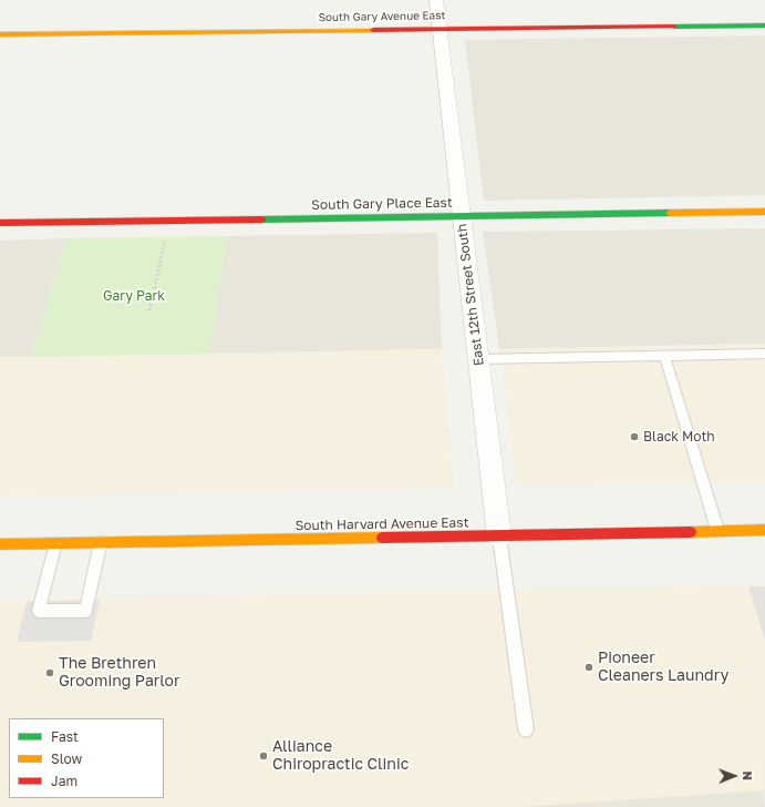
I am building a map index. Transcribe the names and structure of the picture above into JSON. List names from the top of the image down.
{
  "streets": {
    "street": [
      "South Gary Avenue East",
      "South Gary Place East",
      "East 12th Street South",
      "South Harvard Avenue East"
    ]
  },
  "crossings": [
    ["South Gary Avenue East", "East 12th Street South"],
    ["South Gary Place East", "East 12th Street South"],
    ["East 12th Street South", "South Harvard Avenue East"]
  ],
  "parks": ["Gary Park"],
  "places": [
    "Black Moth",
    "Pioneer Cleaners Laundry",
    "The Brethren Grooming Parlor",
    "Alliance Chiropractic Clinic"
  ],
  "legend": ["Fast", "Slow", "Jam"],
  "north": "right"
}
